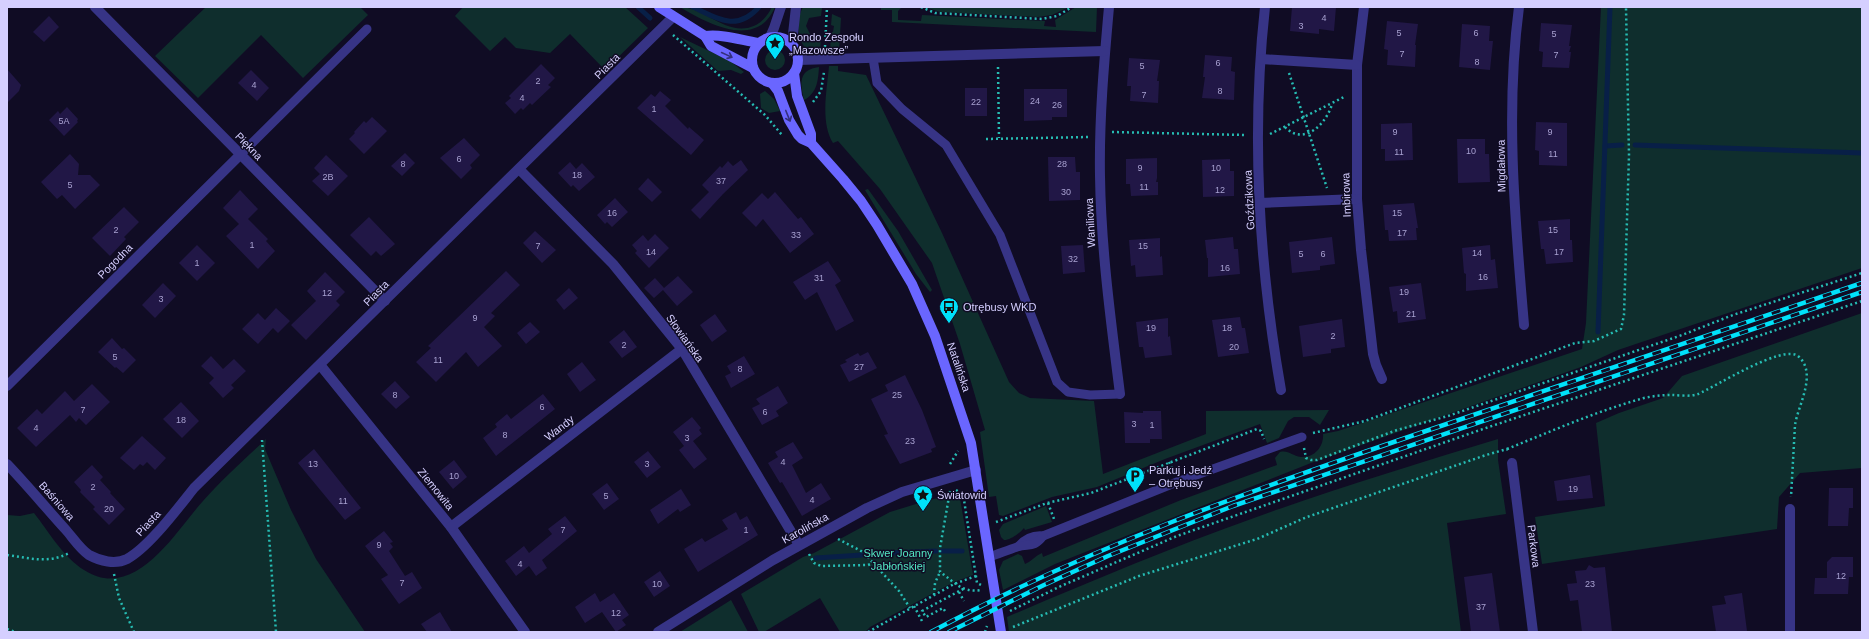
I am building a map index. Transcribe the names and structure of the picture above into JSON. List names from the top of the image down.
{
  "streets": {
    "main road": ["Natalińska"],
    "street": [
      "Piasta",
      "Piękna",
      "Migdałowa",
      "Imbirowa",
      "Goździkowa",
      "Waniliowa",
      "Pogodna",
      "Słowiańska",
      "Wandy",
      "Ziemowita",
      "Baśniowa",
      "Karolińska",
      "Parkowa"
    ]
  },
  "crossings": [
    ["Piasta", "Piękna"],
    ["Piasta", "Słowiańska"],
    ["Piasta", "Ziemowita"],
    ["Piasta", "Baśniowa"],
    ["Piękna", "Pogodna"],
    ["Słowiańska", "Wandy"],
    ["Słowiańska", "Karolińska"],
    ["Natalińska", "Karolińska"],
    ["Wandy", "Ziemowita"]
  ],
  "parks": ["Skwer Joanny Jabłońskiej"],
  "places": {
    "place": ["Rondo Zespołu „Mazowsze”", "Światowid"],
    "bus stop": ["Otrębusy WKD"],
    "parking": ["Parkuj i Jedź – Otrębusy"]
  },
  "house_numbers": [
    "4",
    "3",
    "5",
    "6",
    "5",
    "7",
    "7",
    "8",
    "6",
    "5",
    "2",
    "4",
    "8",
    "7",
    "4",
    "24",
    "22",
    "26",
    "1",
    "5A",
    "9",
    "9",
    "10",
    "11",
    "11",
    "6",
    "8",
    "28",
    "9",
    "10",
    "18",
    "2B",
    "37",
    "5",
    "11",
    "12",
    "30",
    "16",
    "15",
    "2",
    "15",
    "17",
    "33",
    "1",
    "7",
    "15",
    "14",
    "17",
    "14",
    "5",
    "6",
    "32",
    "1",
    "16",
    "16",
    "31",
    "19",
    "12",
    "3",
    "21",
    "9",
    "19",
    "18",
    "2",
    "2",
    "20",
    "5",
    "11",
    "27",
    "8",
    "8",
    "25",
    "6",
    "7",
    "6",
    "18",
    "3",
    "1",
    "4",
    "8",
    "3",
    "23",
    "4",
    "13",
    "3",
    "10",
    "2",
    "19",
    "5",
    "4",
    "11",
    "20",
    "7",
    "1",
    "9",
    "4",
    "12",
    "7",
    "10",
    "23",
    "37",
    "12"
  ]
}
